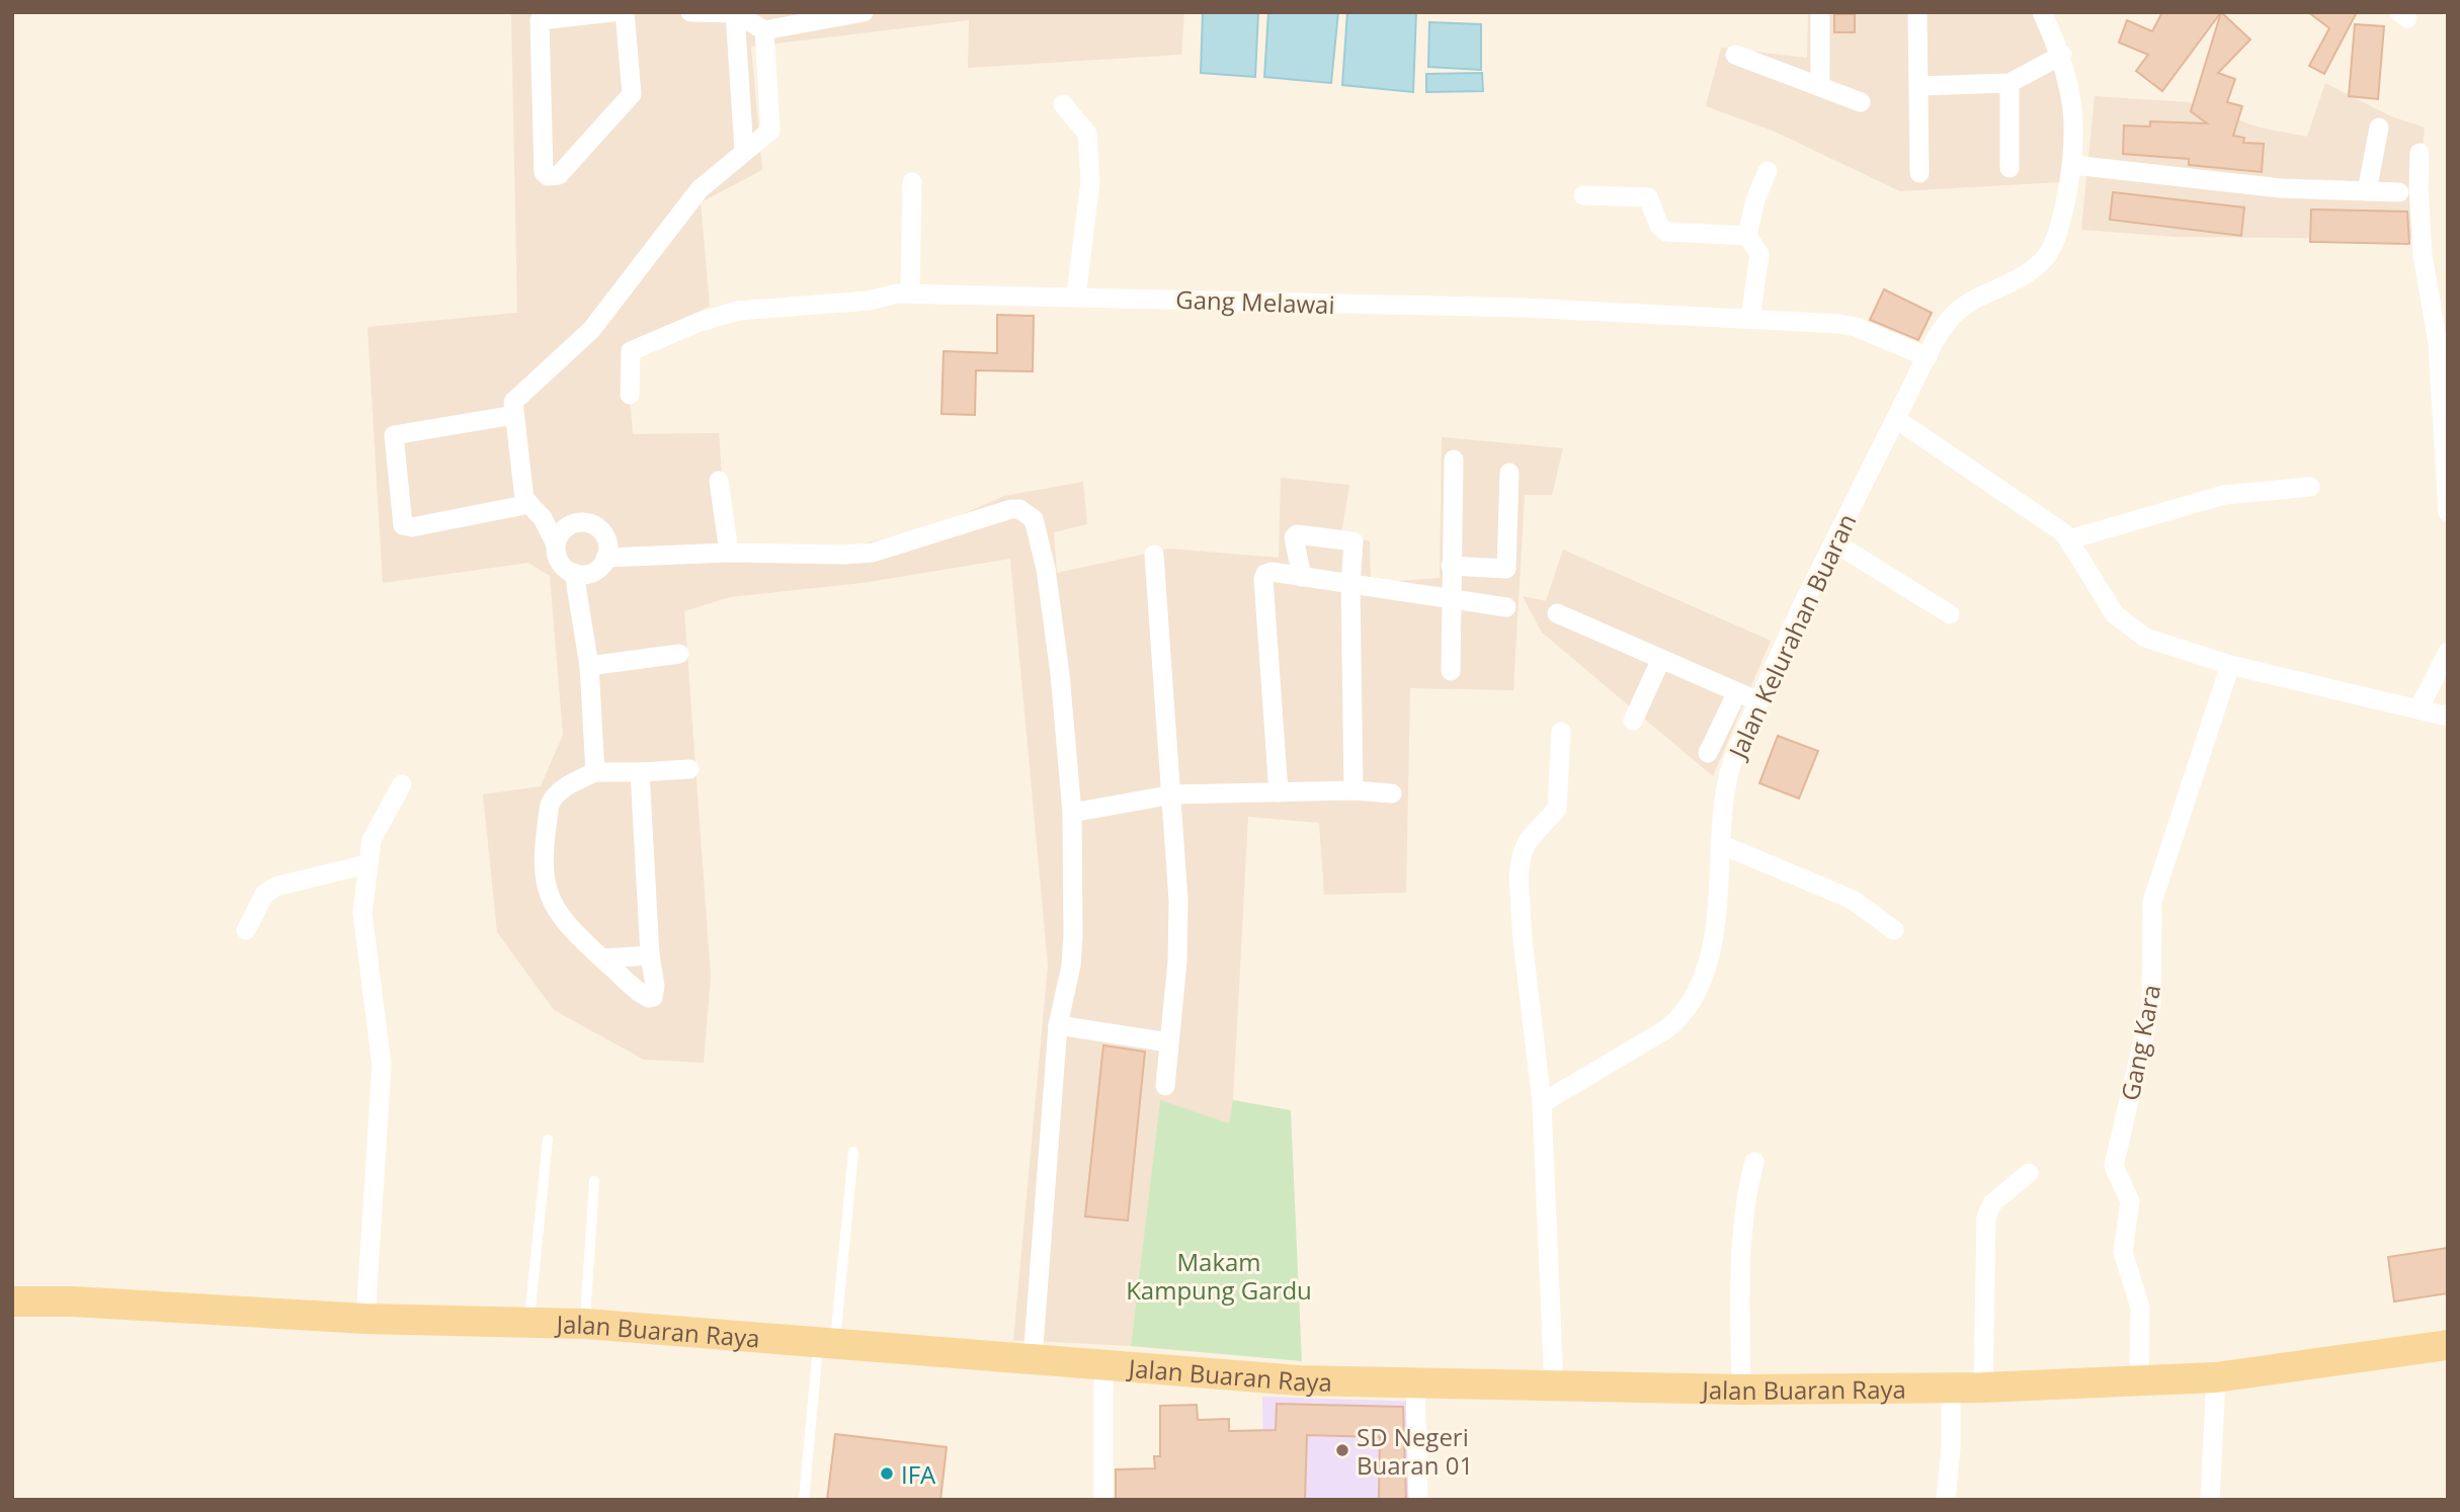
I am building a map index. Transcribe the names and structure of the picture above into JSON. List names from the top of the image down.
{
  "streets": {
    "main road": ["Jalan Buaran Raya"],
    "street": ["Gang Melawai", "Jalan Kelurahan Buaran", "Gang Kara"]
  },
  "crossings": [
    ["Gang Melawai", "Jalan Kelurahan Buaran"],
    ["Gang Kara", "Jalan Buaran Raya"]
  ],
  "parks": ["Makam Kampung Gardu"],
  "places": ["SD Negeri Buaran 01", "IFA"]
}
